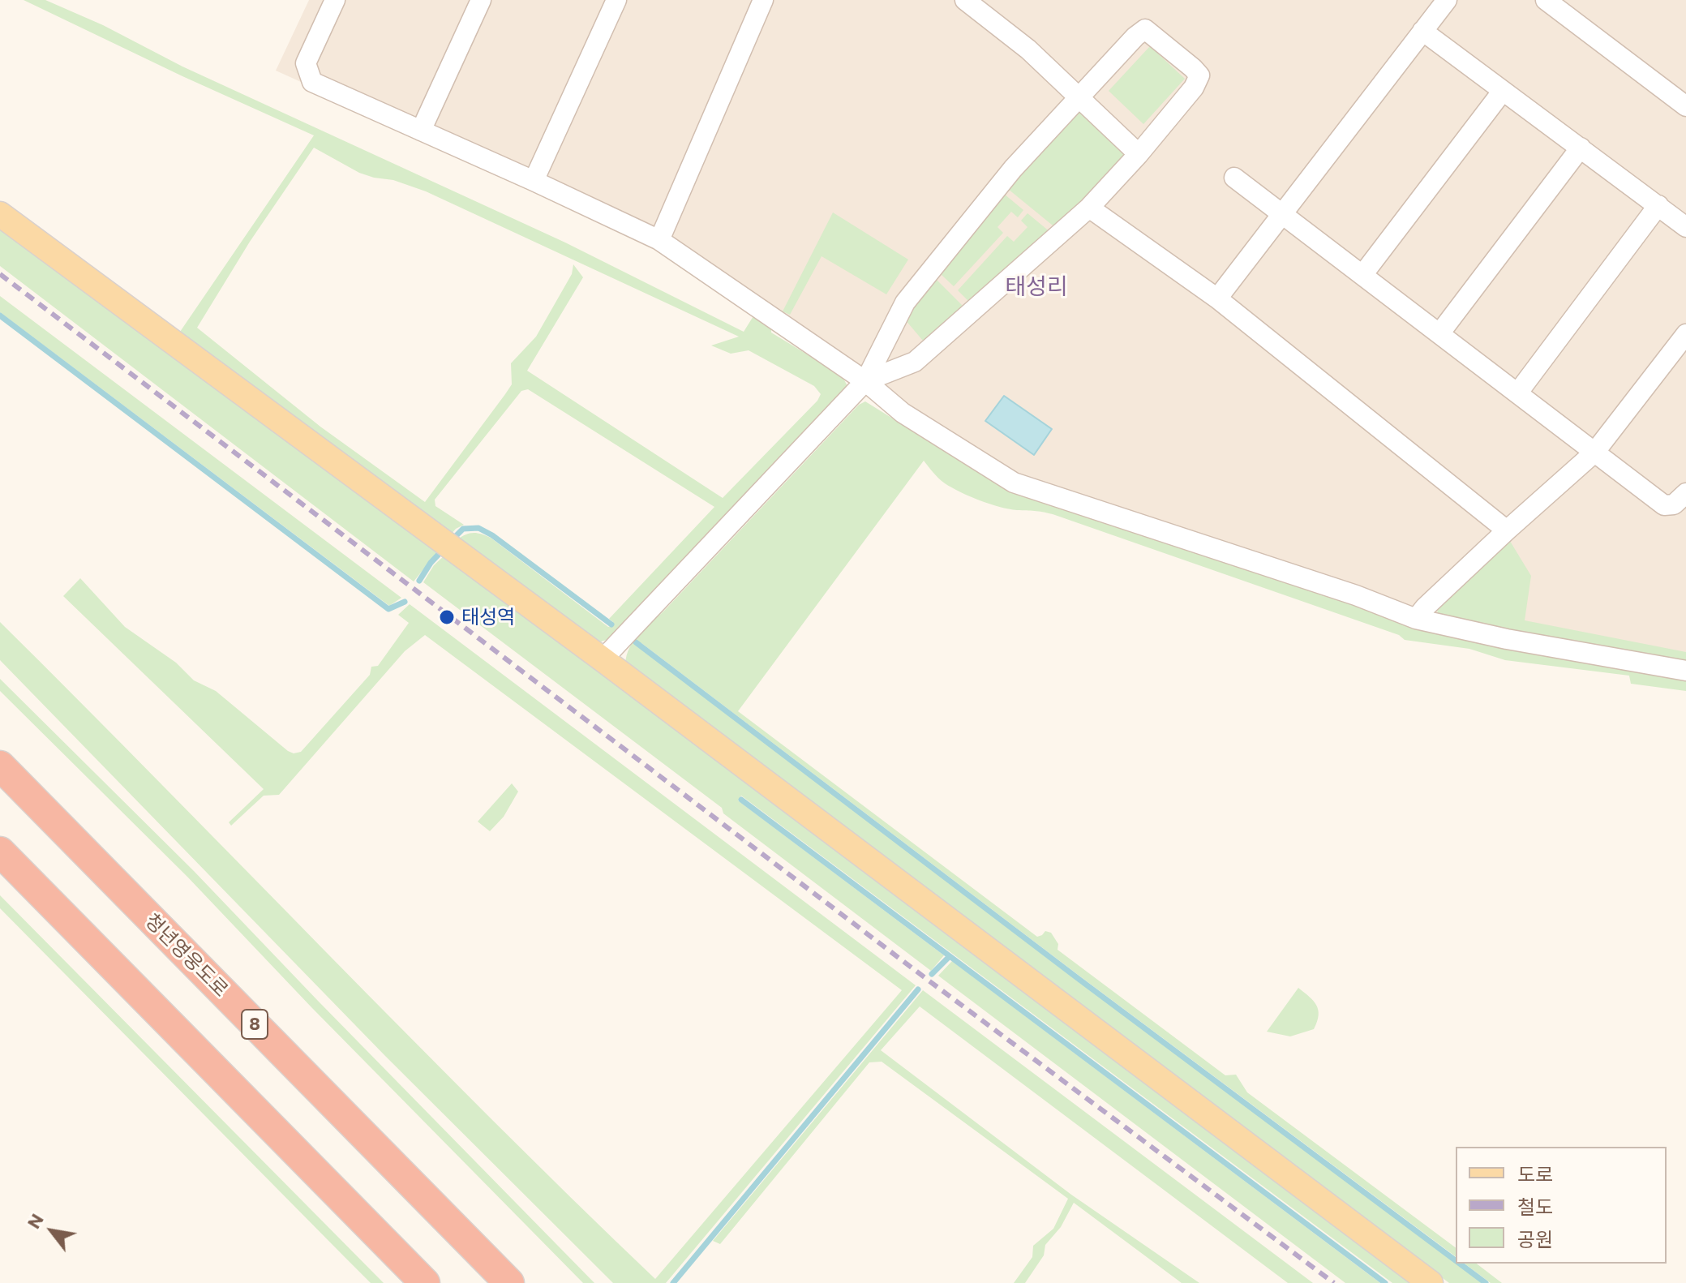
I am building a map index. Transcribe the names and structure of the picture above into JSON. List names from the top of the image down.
{
  "streets": {
    "highway": ["청년영웅도로", "8"]
  },
  "districts": ["태성리"],
  "places": ["태성역"],
  "legend": ["도로", "철도", "공원"],
  "north": "top left"
}
